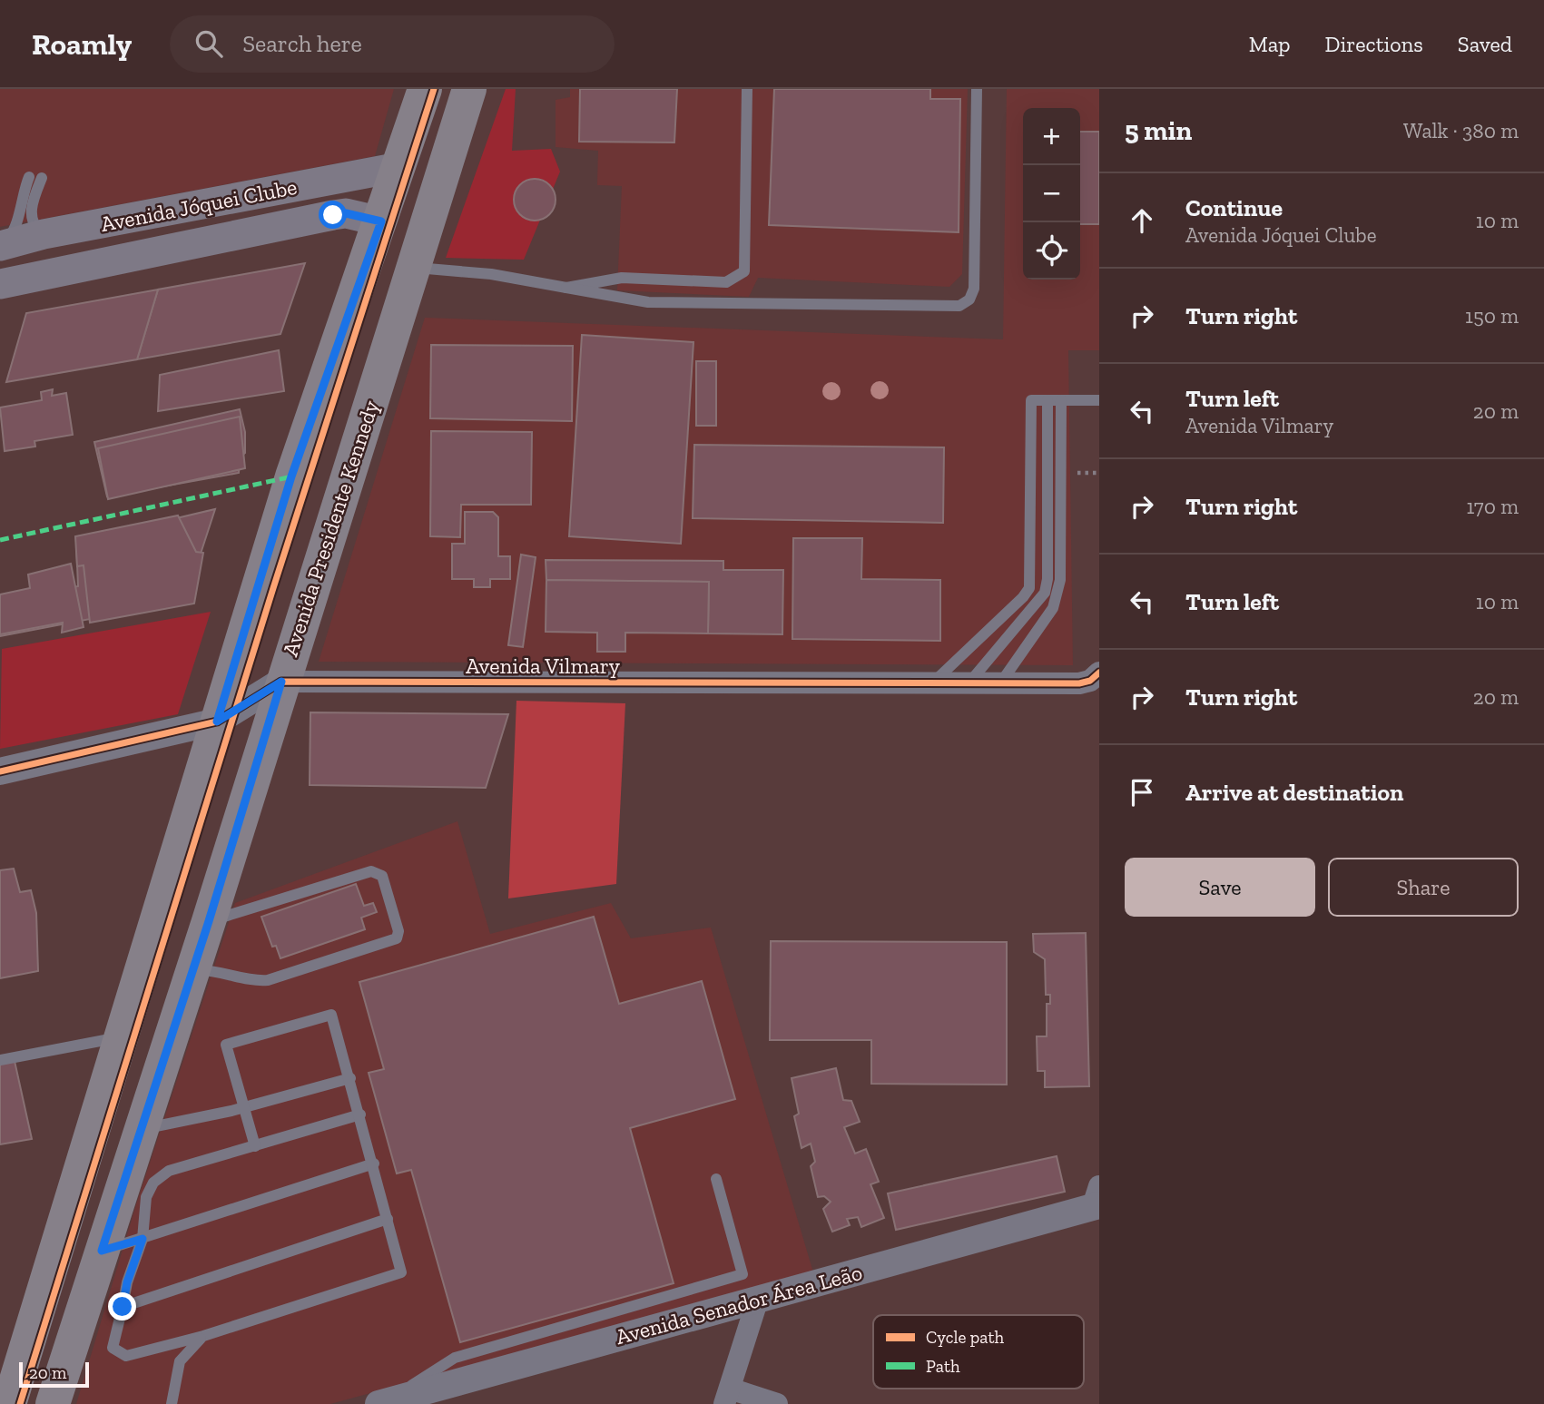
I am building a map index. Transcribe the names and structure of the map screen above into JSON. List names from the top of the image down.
{
  "streets": {
    "main road": ["Avenida Jóquei Clube", "Avenida Presidente Kennedy"],
    "street": ["Avenida Vilmary", "Avenida Senador Área Leão"]
  },
  "crossings": [
    ["Avenida Presidente Kennedy", "Avenida Vilmary"]
  ],
  "legend": ["Cycle path", "Path"],
  "scale_bar": "20 m",
  "page": {
    "header": "Roamly",
    "search": "Search here",
    "nav": ["Map", "Directions", "Saved"],
    "heading": ["5 min", "Walk · 380 m"],
    "map_buttons": ["+", "−"],
    "list": [
      ["Continue", "Avenida Jóquei Clube", "10 m"],
      ["Turn right", "150 m"],
      ["Turn left", "Avenida Vilmary", "20 m"],
      ["Turn right", "170 m"],
      ["Turn left", "10 m"],
      ["Turn right", "20 m"],
      "Arrive at destination"
    ],
    "buttons": ["Save", "Share"],
    "scale": "20 m"
  }
}
